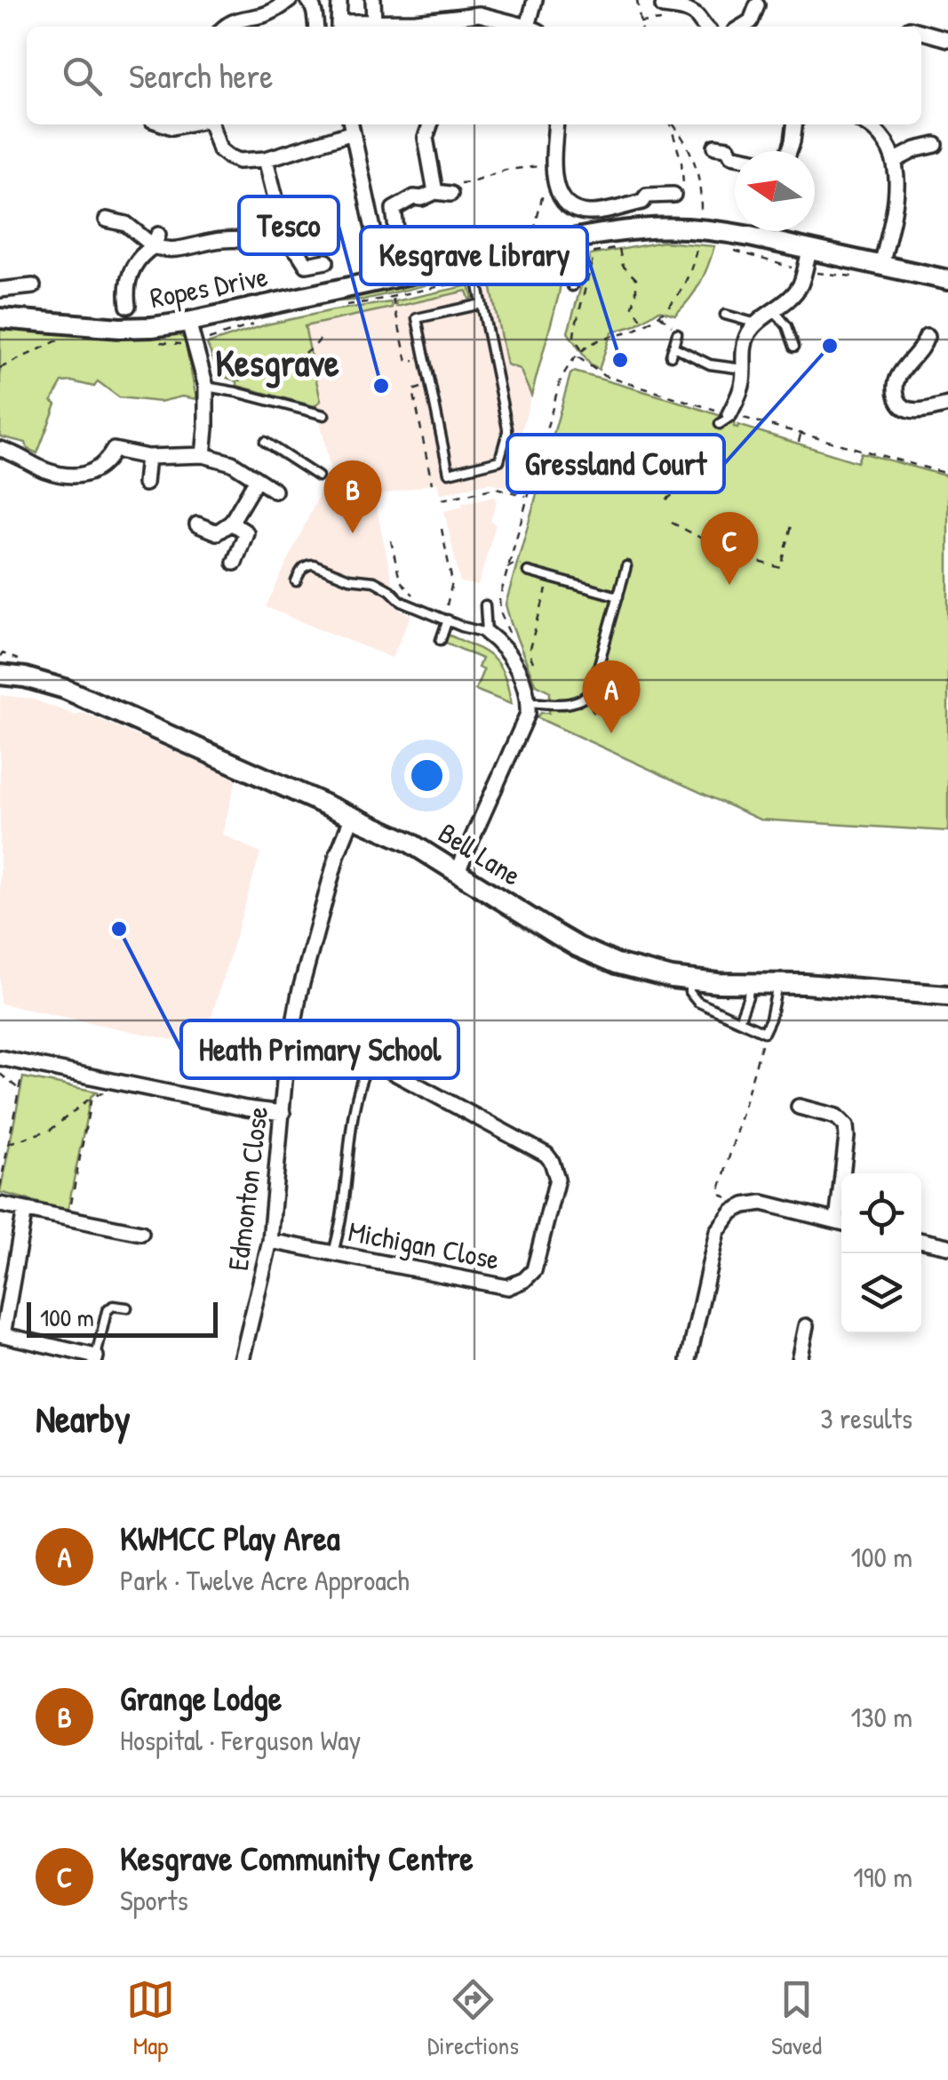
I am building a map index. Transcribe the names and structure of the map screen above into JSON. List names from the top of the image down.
{
  "streets": {
    "street": [
      "Ropes Drive",
      "Bell Lane",
      "Edmonton Close",
      "Michigan Close"
    ]
  },
  "crossings": [
    ["Bell Lane", "Edmonton Close"],
    ["Edmonton Close", "Michigan Close"]
  ],
  "districts": ["Kesgrave"],
  "places": [
    "Gressland Court",
    "Kesgrave Library",
    "Tesco",
    "Heath Primary School"
  ],
  "scale_bar": "100 m",
  "north": "left",
  "page": {
    "search": "Search here",
    "pins": ["B", "C", "A"],
    "scale": "100 m",
    "heading": ["Nearby", "3 results"],
    "list": [
      {
        "mark": "A",
        "name": "KWMCC Play Area",
        "note": "Park · Twelve Acre Approach",
        "value": "100 m"
      },
      {
        "mark": "B",
        "name": "Grange Lodge",
        "note": "Hospital · Ferguson Way",
        "value": "130 m"
      },
      {
        "mark": "C",
        "name": "Kesgrave Community Centre",
        "note": "Sports",
        "value": "190 m"
      }
    ],
    "nav": ["Map", "Directions", "Saved"]
  }
}
